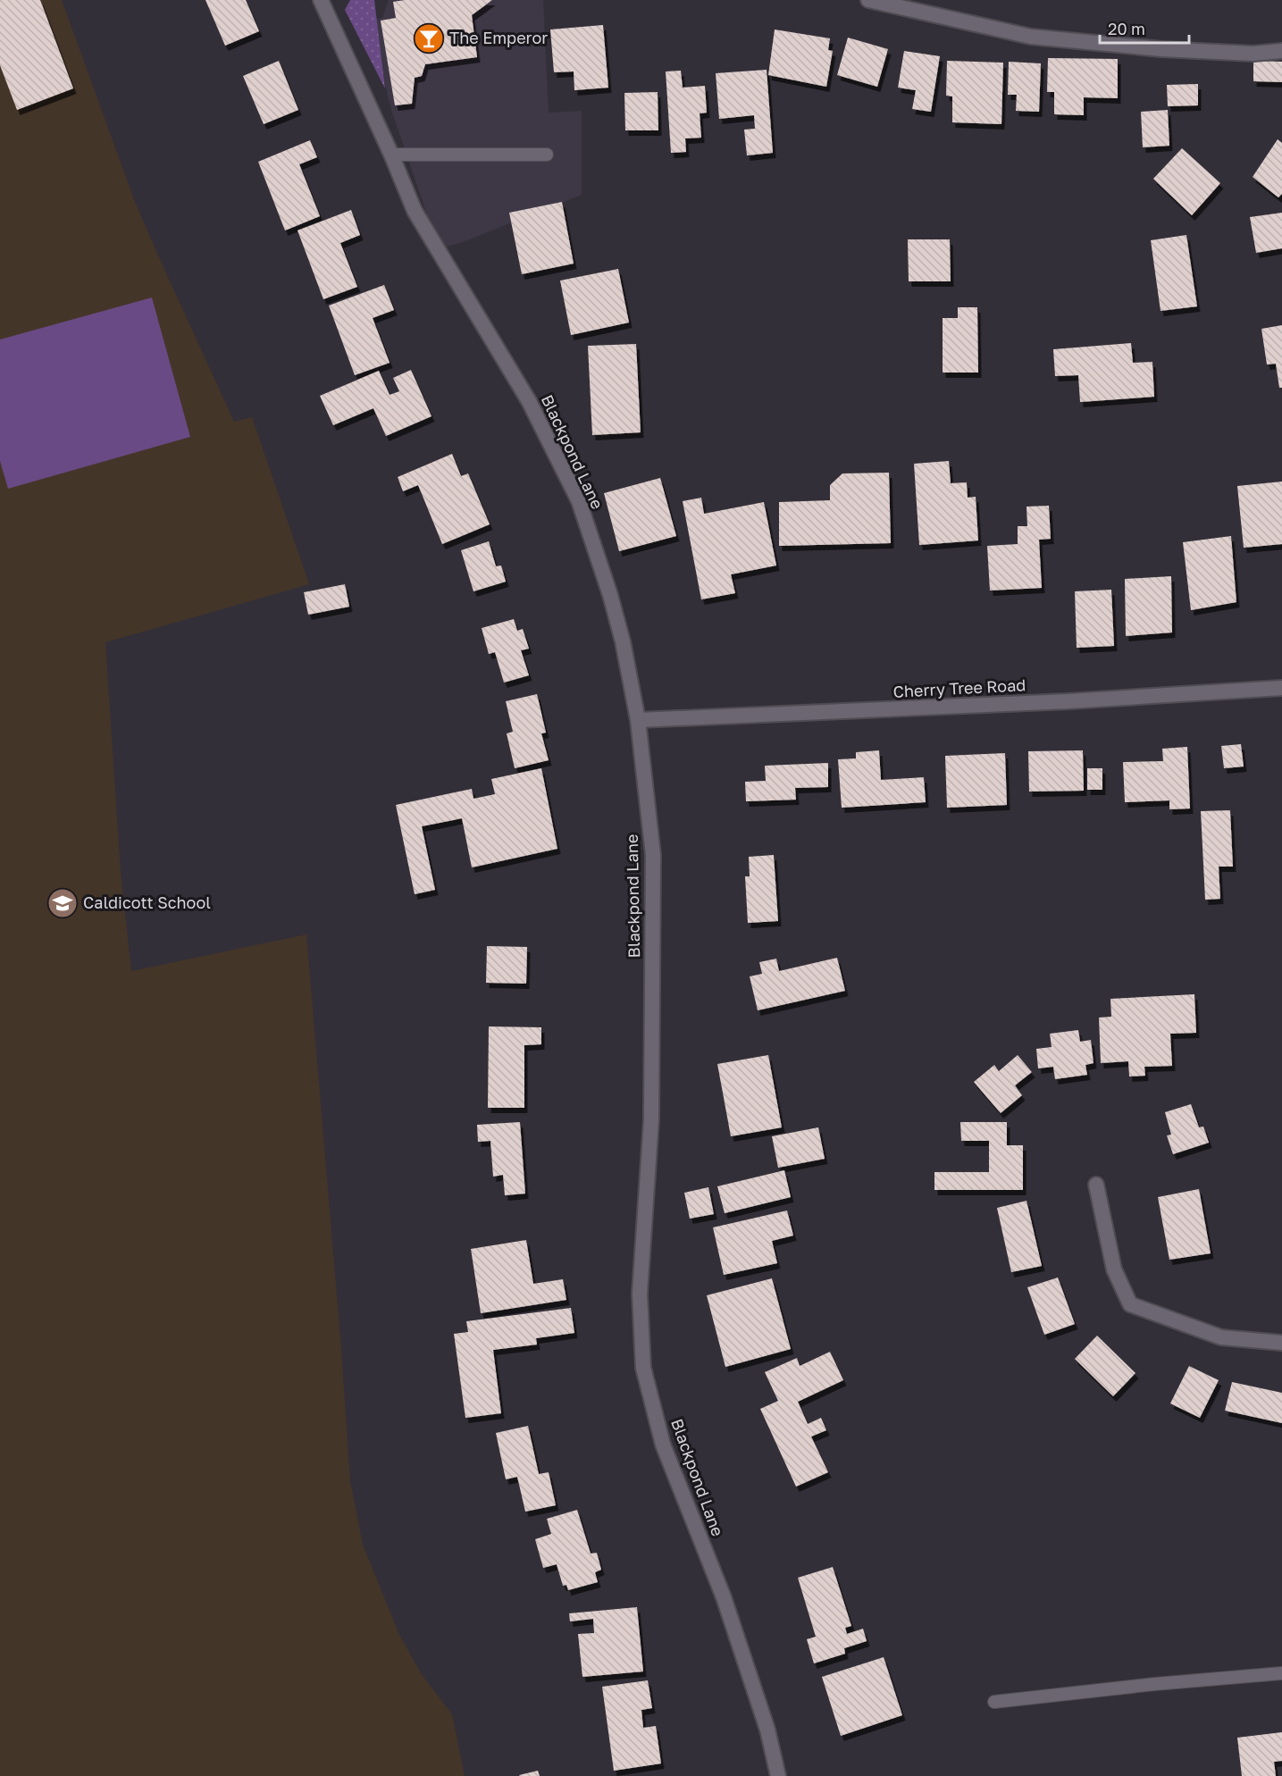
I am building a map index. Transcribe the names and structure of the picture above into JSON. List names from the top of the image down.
{
  "streets": {
    "street": ["Blackpond Lane", "Cherry Tree Road"]
  },
  "crossings": [
    ["Blackpond Lane", "Cherry Tree Road"]
  ],
  "places": {
    "bar": ["The Emperor"],
    "school or university": ["Caldicott School"]
  },
  "scale_bar": "20 m"
}
